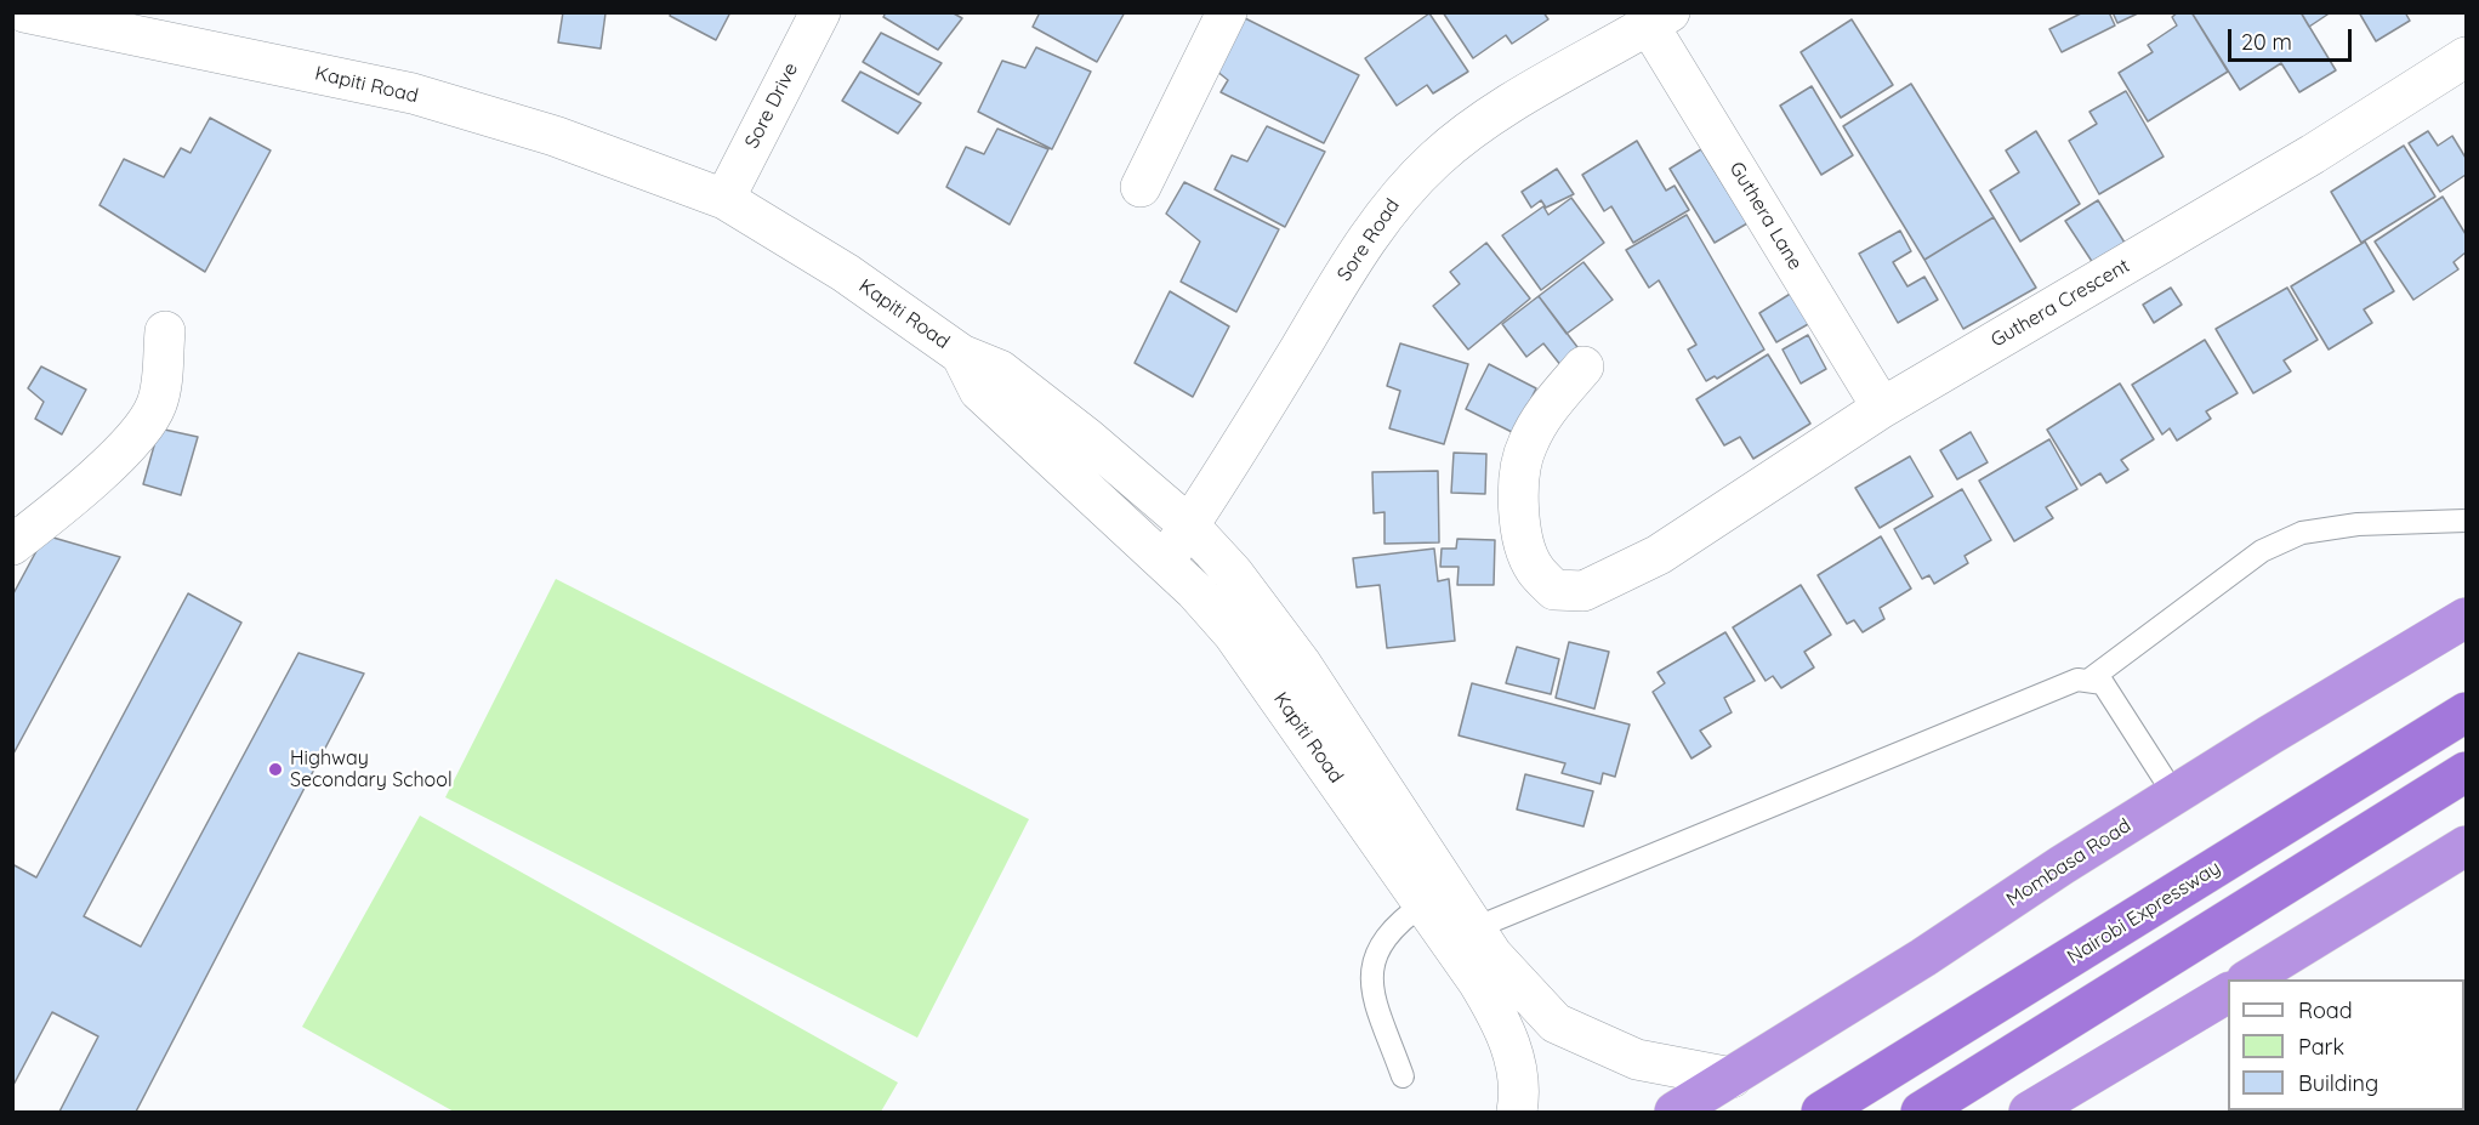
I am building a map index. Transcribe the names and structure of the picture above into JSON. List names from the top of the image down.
{
  "streets": {
    "highway": ["Mombasa Road", "Nairobi Expressway"],
    "street": [
      "Kapiti Road",
      "Sore Drive",
      "Guthera Lane",
      "Sore Road",
      "Guthera Crescent"
    ]
  },
  "crossings": [
    ["Kapiti Road", "Sore Drive"],
    ["Kapiti Road", "Sore Road"],
    ["Guthera Lane", "Sore Road"],
    ["Guthera Lane", "Guthera Crescent"]
  ],
  "places": ["Highway Secondary School"],
  "legend": ["Road", "Park", "Building"],
  "scale_bar": "20 m"
}
